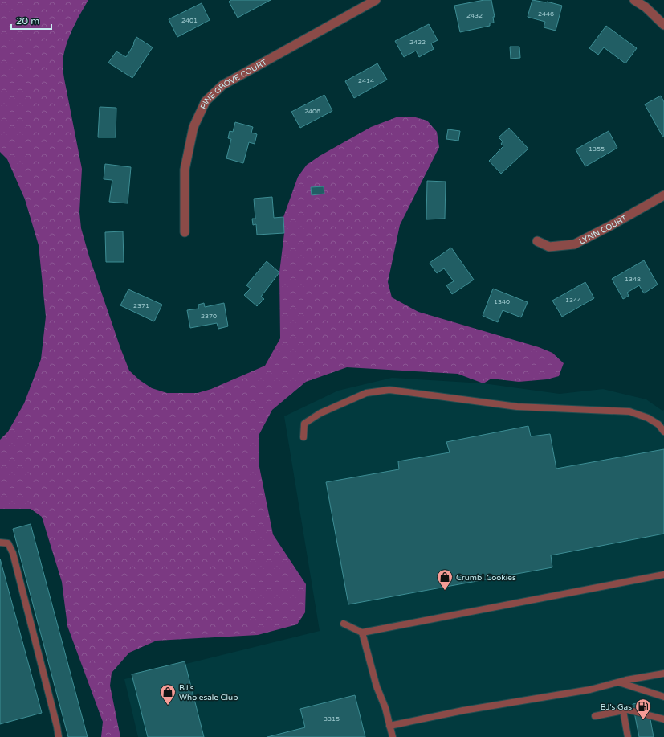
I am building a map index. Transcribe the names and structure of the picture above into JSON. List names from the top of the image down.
{
  "streets": {
    "street": ["PINE GROVE COURT", "LYNN COURT"]
  },
  "places": {
    "shop": ["Crumbl Cookies", "BJ's Wholesale Club"],
    "fuel station": ["BJ's Gas"]
  },
  "house_numbers": [
    "2446",
    "2432",
    "2401",
    "2422",
    "2414",
    "2406",
    "1355",
    "1348",
    "1344",
    "1340",
    "2371",
    "2370",
    "3315"
  ],
  "scale_bar": "20 m"
}
